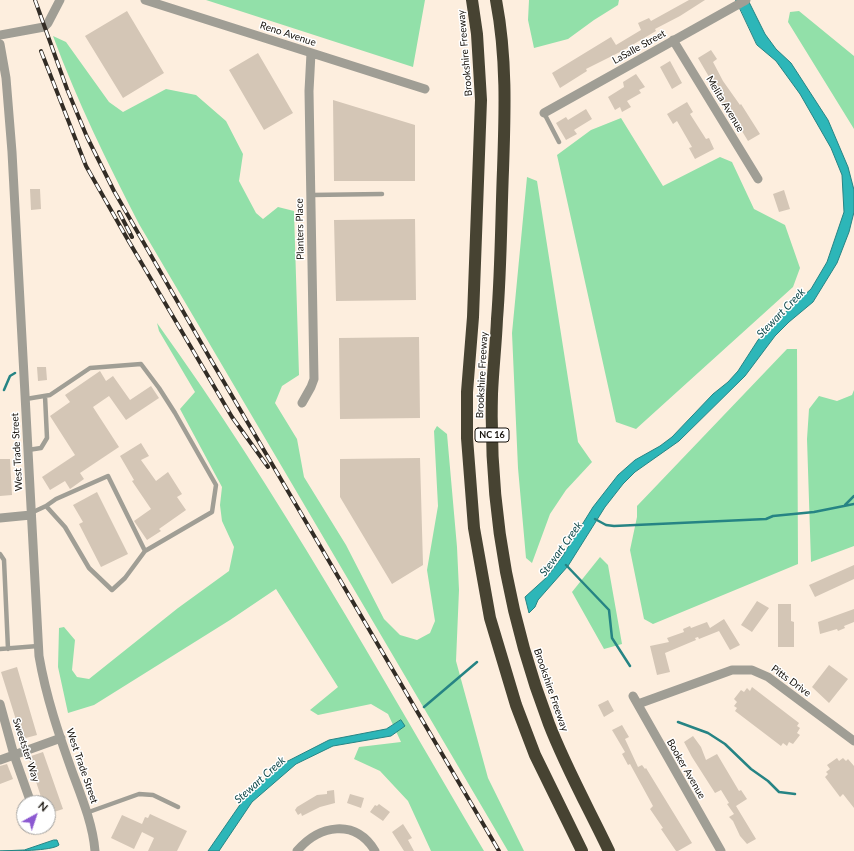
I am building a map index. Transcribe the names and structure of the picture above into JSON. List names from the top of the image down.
{
  "streets": {
    "highway": ["Brookshire Freeway", "NC 16"],
    "street": [
      "Reno Avenue",
      "LaSalle Street",
      "Melita Avenue",
      "Planters Place",
      "West Trade Street",
      "Pitts Drive",
      "Sweetster Way",
      "Booker Avenue"
    ]
  },
  "crossings": [
    ["Reno Avenue", "Planters Place"],
    ["LaSalle Street", "Melita Avenue"],
    ["Pitts Drive", "Booker Avenue"]
  ],
  "water": ["Stewart Creek"],
  "north": "top right"
}
